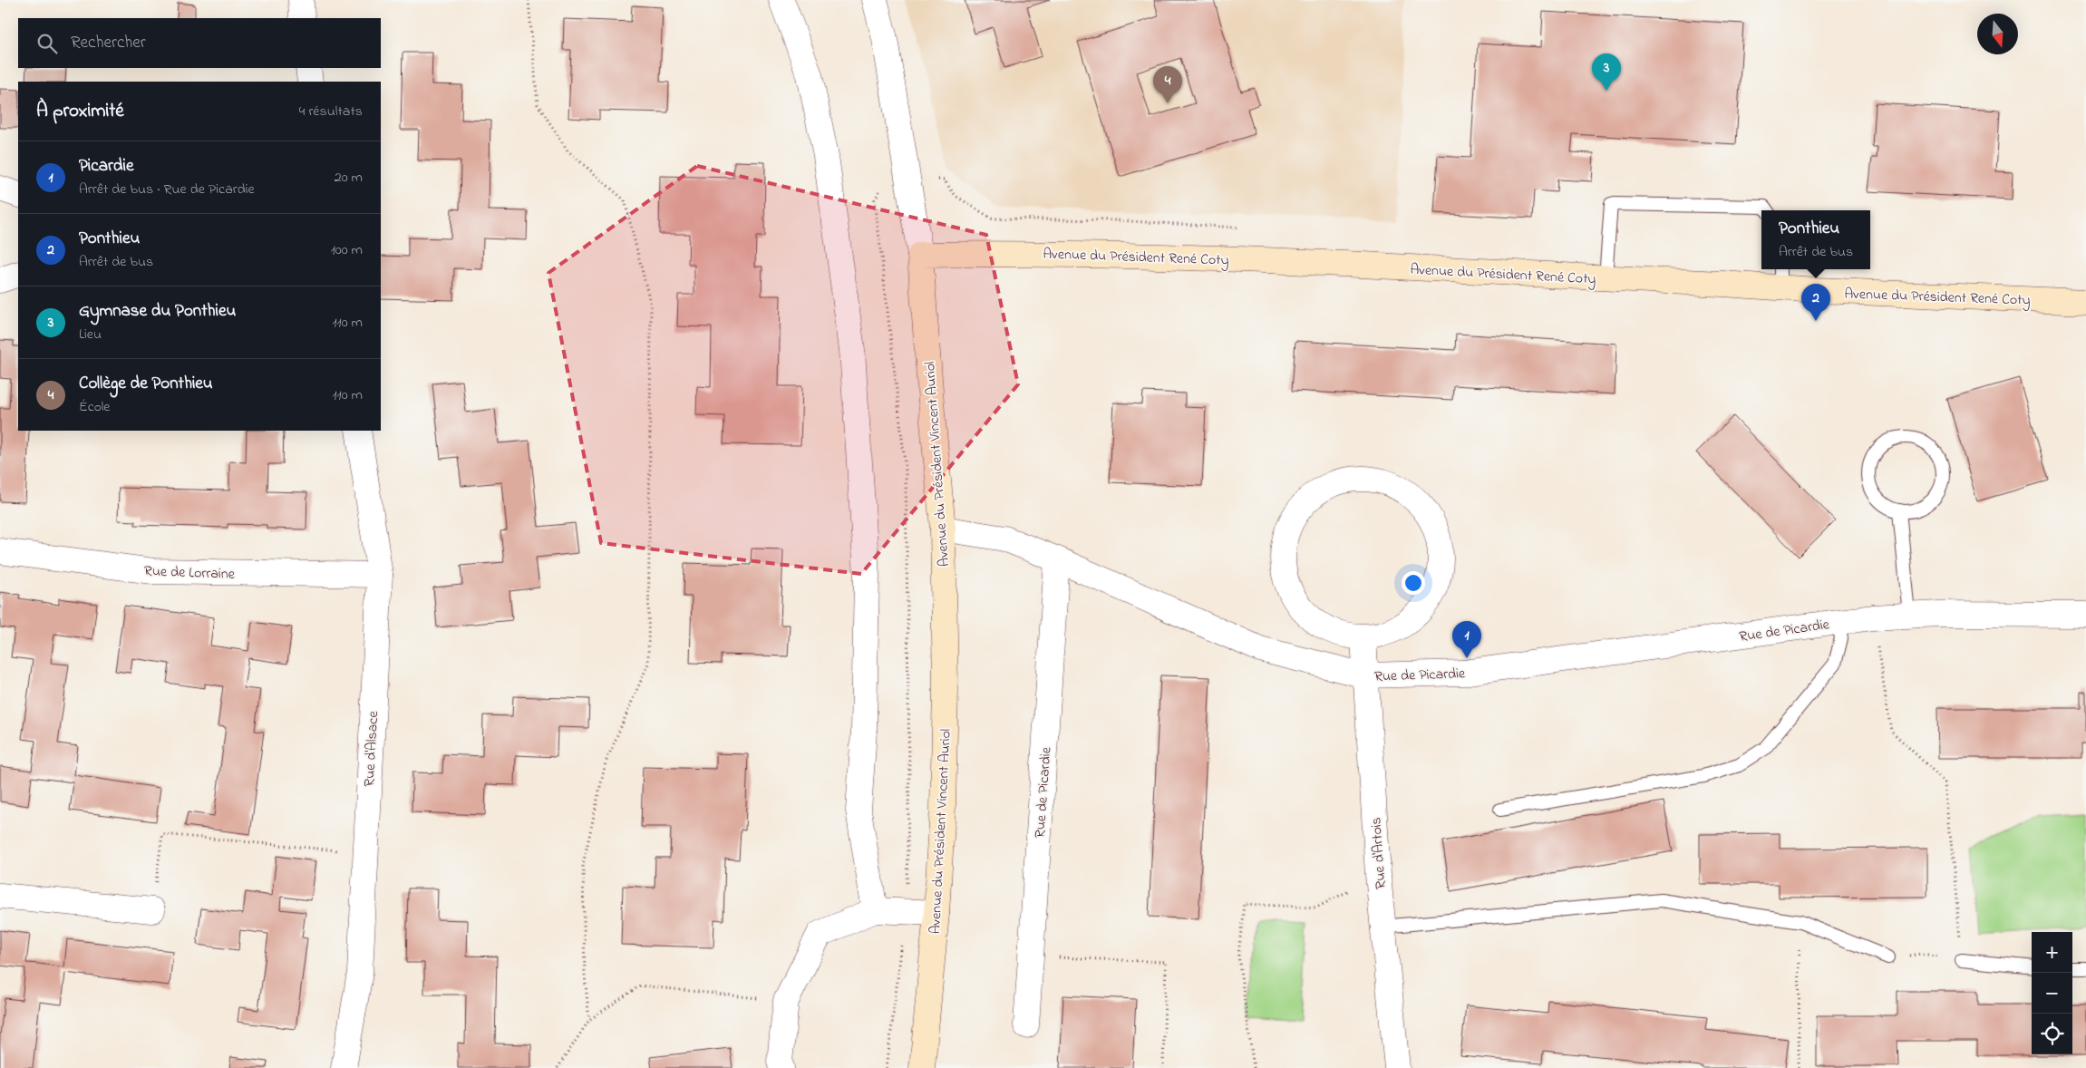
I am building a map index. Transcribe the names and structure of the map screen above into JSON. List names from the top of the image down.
{
  "streets": {
    "street": [
      "Avenue du Président René Coty",
      "Avenue du Président Vincent Auriol",
      "Rue de Lorraine",
      "Rue de Picardie",
      "Rue d'Alsace",
      "Rue d'Artois"
    ]
  },
  "crossings": [
    ["Avenue du Président René Coty", "Avenue du Président Vincent Auriol"],
    ["Avenue du Président Vincent Auriol", "Rue de Picardie"],
    ["Rue de Lorraine", "Rue d'Alsace"],
    ["Rue de Picardie", "Rue d'Artois"]
  ],
  "north": "bottom",
  "page": {
    "search": "Rechercher",
    "pins": [
      "3",
      "4",
      "2",
      "1"
    ],
    "heading": ["À proximité", "4 résultats"],
    "list": [
      {
        "mark": "1",
        "name": "Picardie",
        "note": "Arrêt de bus · Rue de Picardie",
        "value": "20 m"
      },
      {
        "mark": "2",
        "name": "Ponthieu",
        "note": "Arrêt de bus",
        "value": "100 m"
      },
      {
        "mark": "3",
        "name": "Gymnase du Ponthieu",
        "note": "Lieu",
        "value": "110 m"
      },
      {
        "mark": "4",
        "name": "Collège de Ponthieu",
        "note": "École",
        "value": "110 m"
      }
    ],
    "popup": ["Ponthieu", "Arrêt de bus"],
    "map_buttons": ["+", "−"]
  }
}
